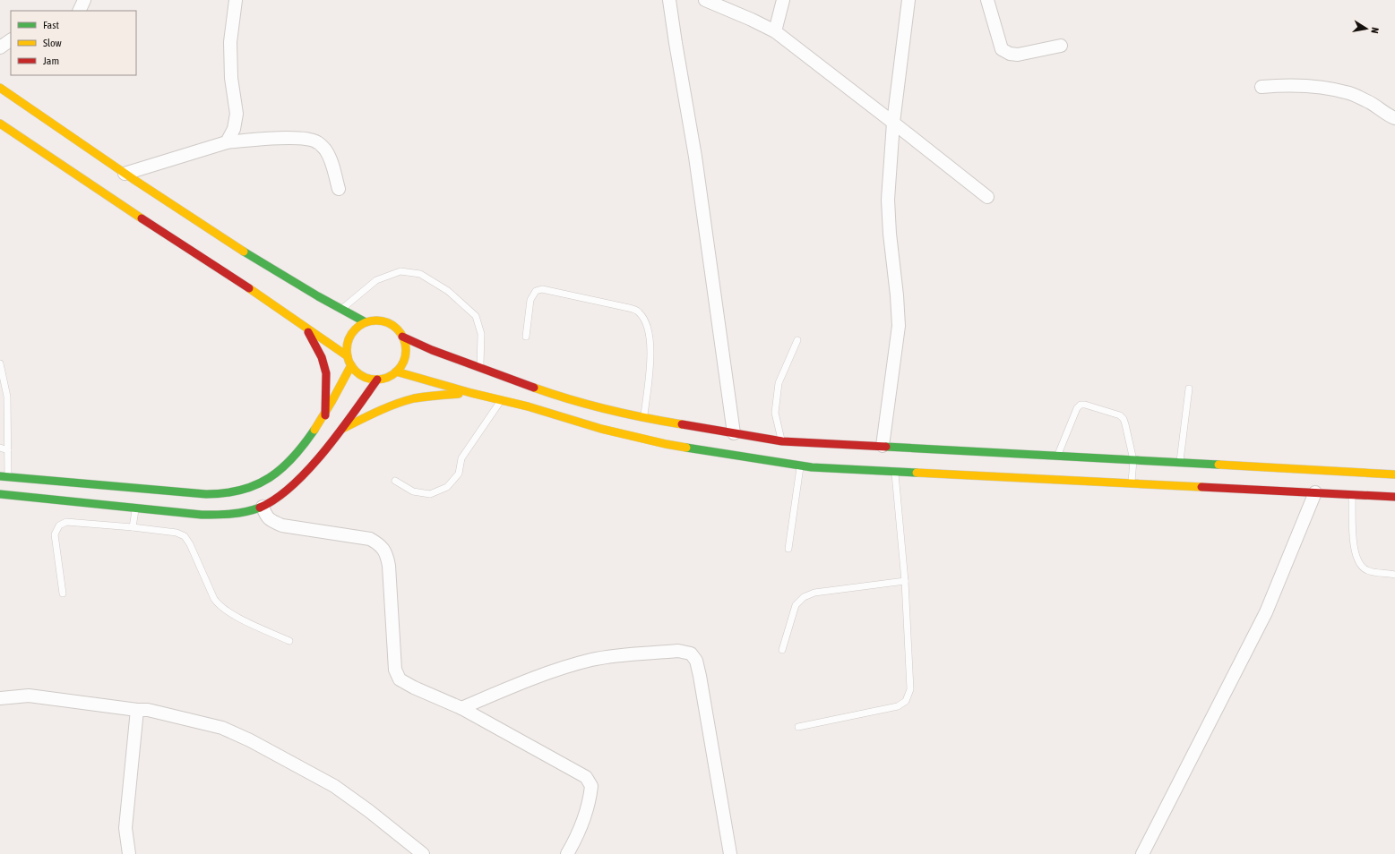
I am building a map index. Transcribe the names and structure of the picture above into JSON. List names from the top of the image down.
{
  "legend": ["Fast", "Slow", "Jam"],
  "north": "right"
}
